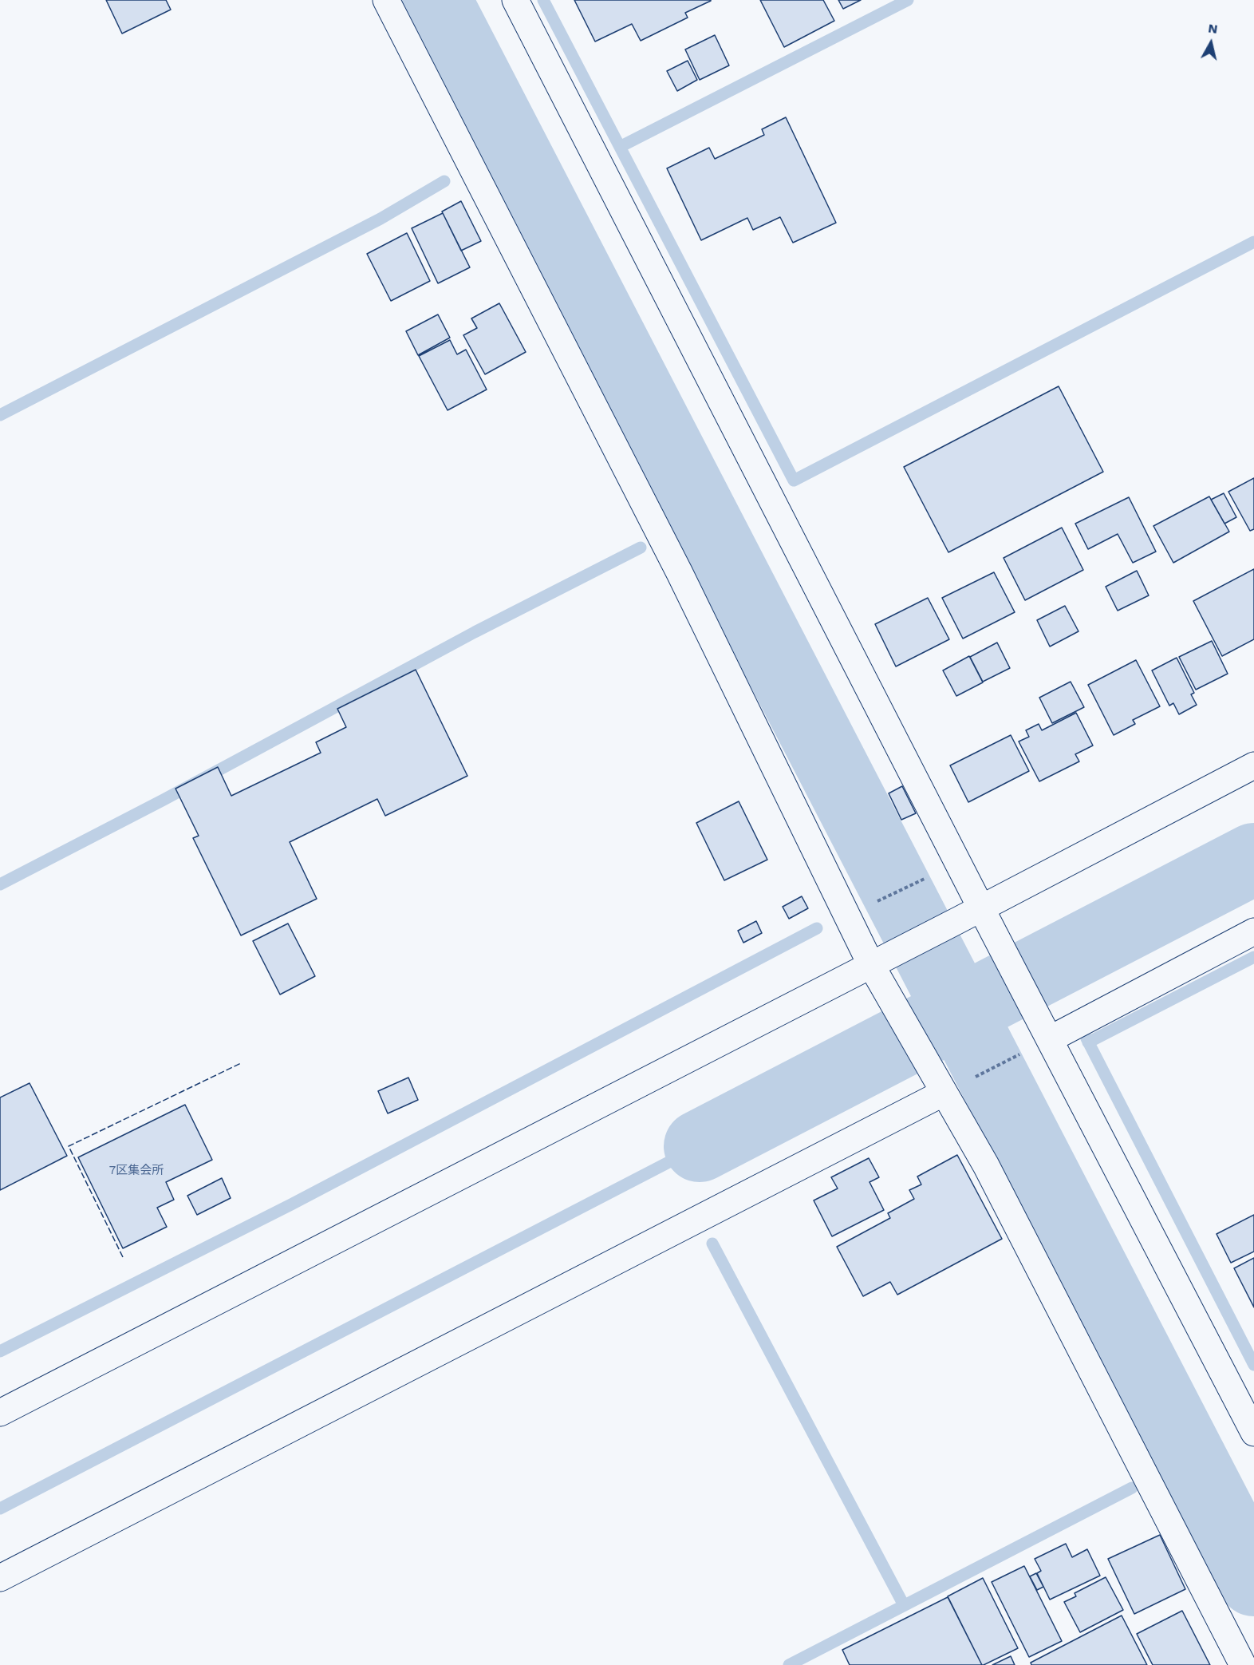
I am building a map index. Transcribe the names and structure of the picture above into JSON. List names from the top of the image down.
{
  "house_numbers": ["7区集会所"],
  "north": "top"
}
